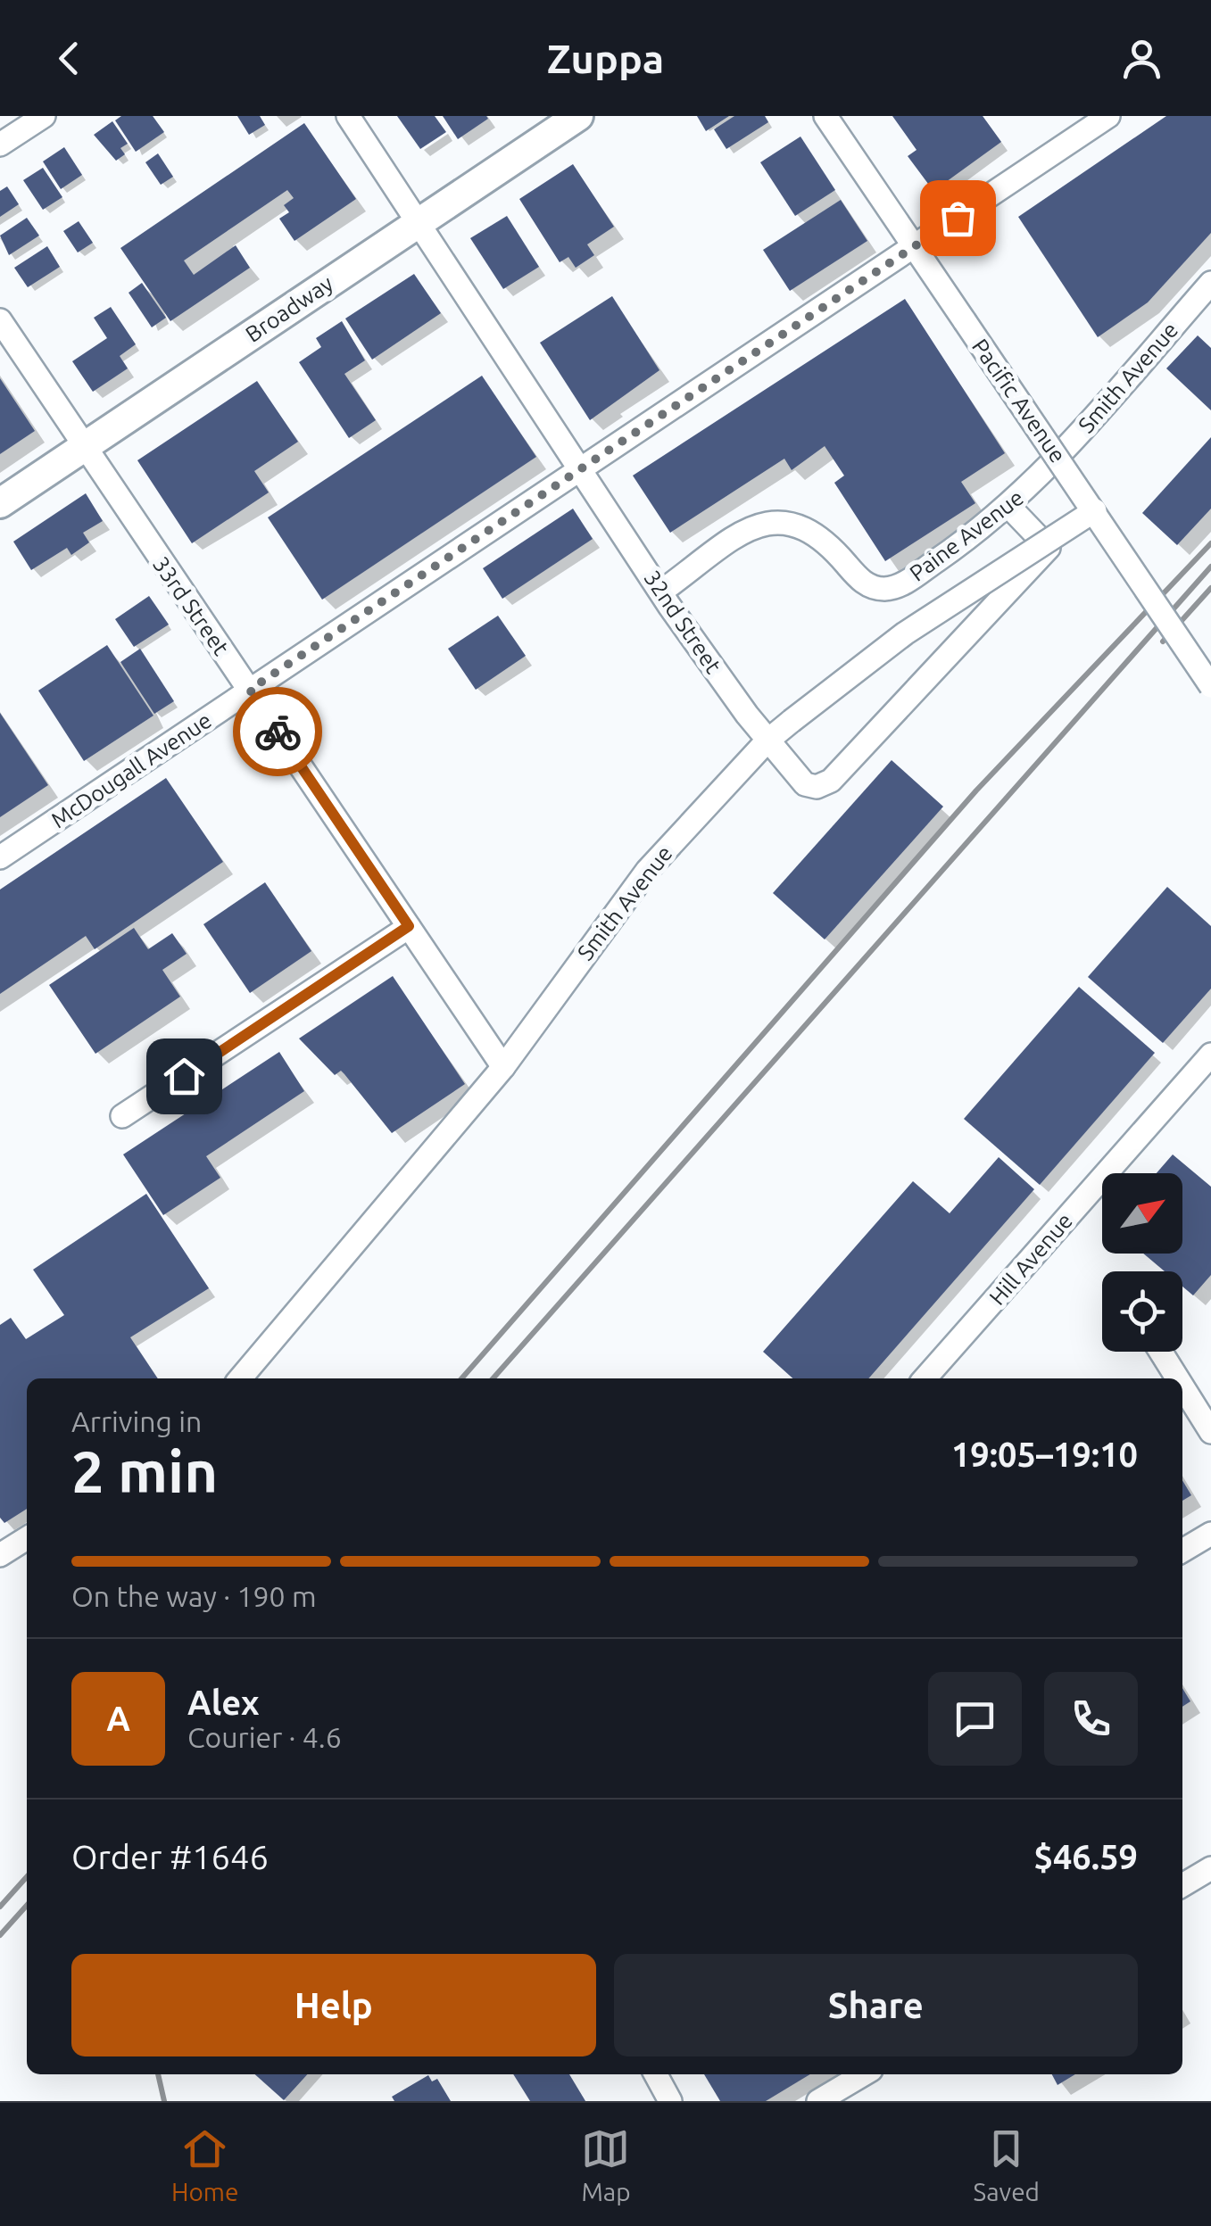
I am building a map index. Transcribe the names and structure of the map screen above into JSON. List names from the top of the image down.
{
  "streets": {
    "main road": ["Broadway"],
    "street": [
      "Smith Avenue",
      "Pacific Avenue",
      "Paine Avenue",
      "33rd Street",
      "32nd Street",
      "McDougall Avenue",
      "Hill Avenue"
    ]
  },
  "crossings": [
    ["Broadway", "33rd Street"],
    ["Broadway", "32nd Street"],
    ["Smith Avenue", "Pacific Avenue"],
    ["Smith Avenue", "Paine Avenue"],
    ["Smith Avenue", "33rd Street"],
    ["Smith Avenue", "32nd Street"],
    ["Pacific Avenue", "McDougall Avenue"],
    ["Paine Avenue", "32nd Street"],
    ["33rd Street", "McDougall Avenue"],
    ["32nd Street", "McDougall Avenue"]
  ],
  "north": "top right",
  "page": {
    "header": "Zuppa",
    "heading": ["2 min", "Arriving in", "19:05–19:10"],
    "panel": [
      "Alex",
      "Courier · 4.6",
      "Order #1646",
      "$46.59"
    ],
    "bar": "On the way · 190 m",
    "round": "A",
    "buttons": ["Help", "Share"],
    "tabs": ["Home", "Map", "Saved"]
  }
}
